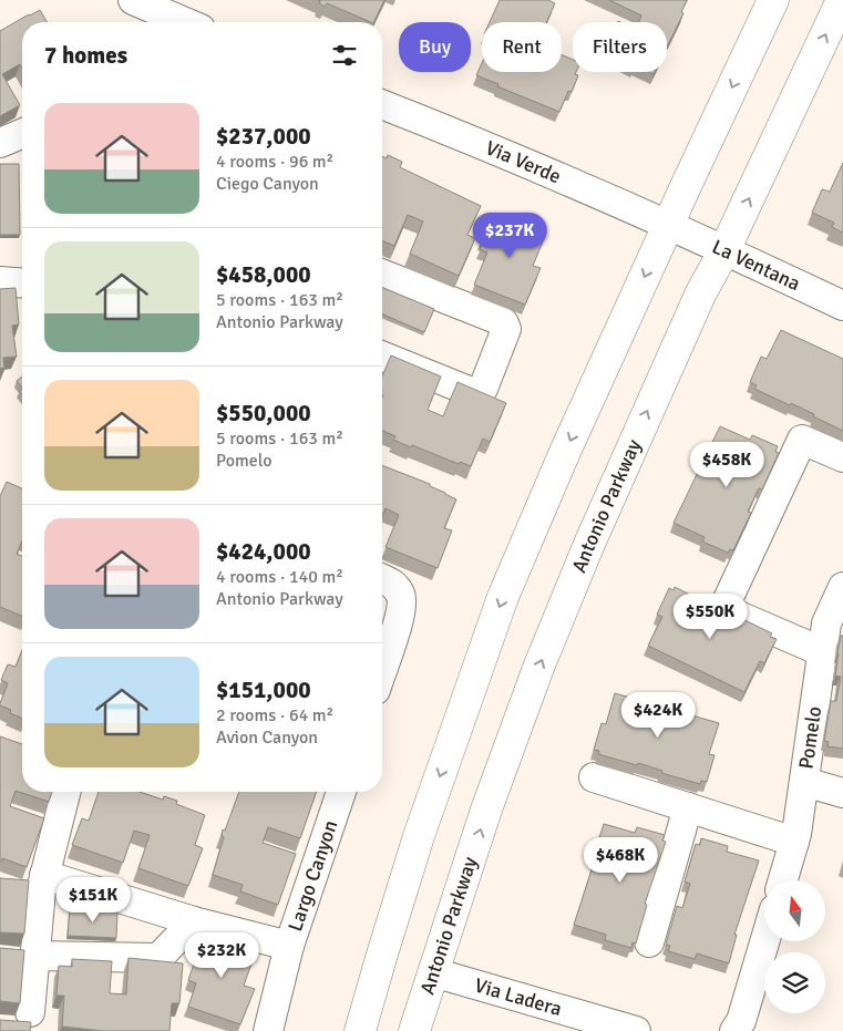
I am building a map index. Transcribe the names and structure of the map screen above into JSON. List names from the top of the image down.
{
  "streets": {
    "main road": ["Antonio Parkway"],
    "street": [
      "Via Verde",
      "La Ventana",
      "Pomelo",
      "Largo Canyon",
      "Via Ladera"
    ]
  },
  "crossings": [
    ["Via Verde", "La Ventana"],
    ["La Ventana", "Antonio Parkway"],
    ["Antonio Parkway", "Via Ladera"]
  ],
  "north": "top",
  "page": {
    "chip": ["Buy", "Rent", "Filters"],
    "heading": "7 homes",
    "list": [
      {
        "name": "$237,000",
        "note": "4 rooms · 96 m² · Ciego Canyon"
      },
      {
        "name": "$458,000",
        "note": "5 rooms · 163 m² · Antonio Parkway"
      },
      {
        "name": "$550,000",
        "note": "5 rooms · 163 m² · Pomelo"
      },
      {
        "name": "$424,000",
        "note": "4 rooms · 140 m² · Antonio Parkway"
      },
      {
        "name": "$151,000",
        "note": "2 rooms · 64 m² · Avion Canyon"
      }
    ],
    "price": [
      "$237K",
      "$458K",
      "$550K",
      "$424K",
      "$468K",
      "$151K",
      "$232K"
    ]
  }
}
